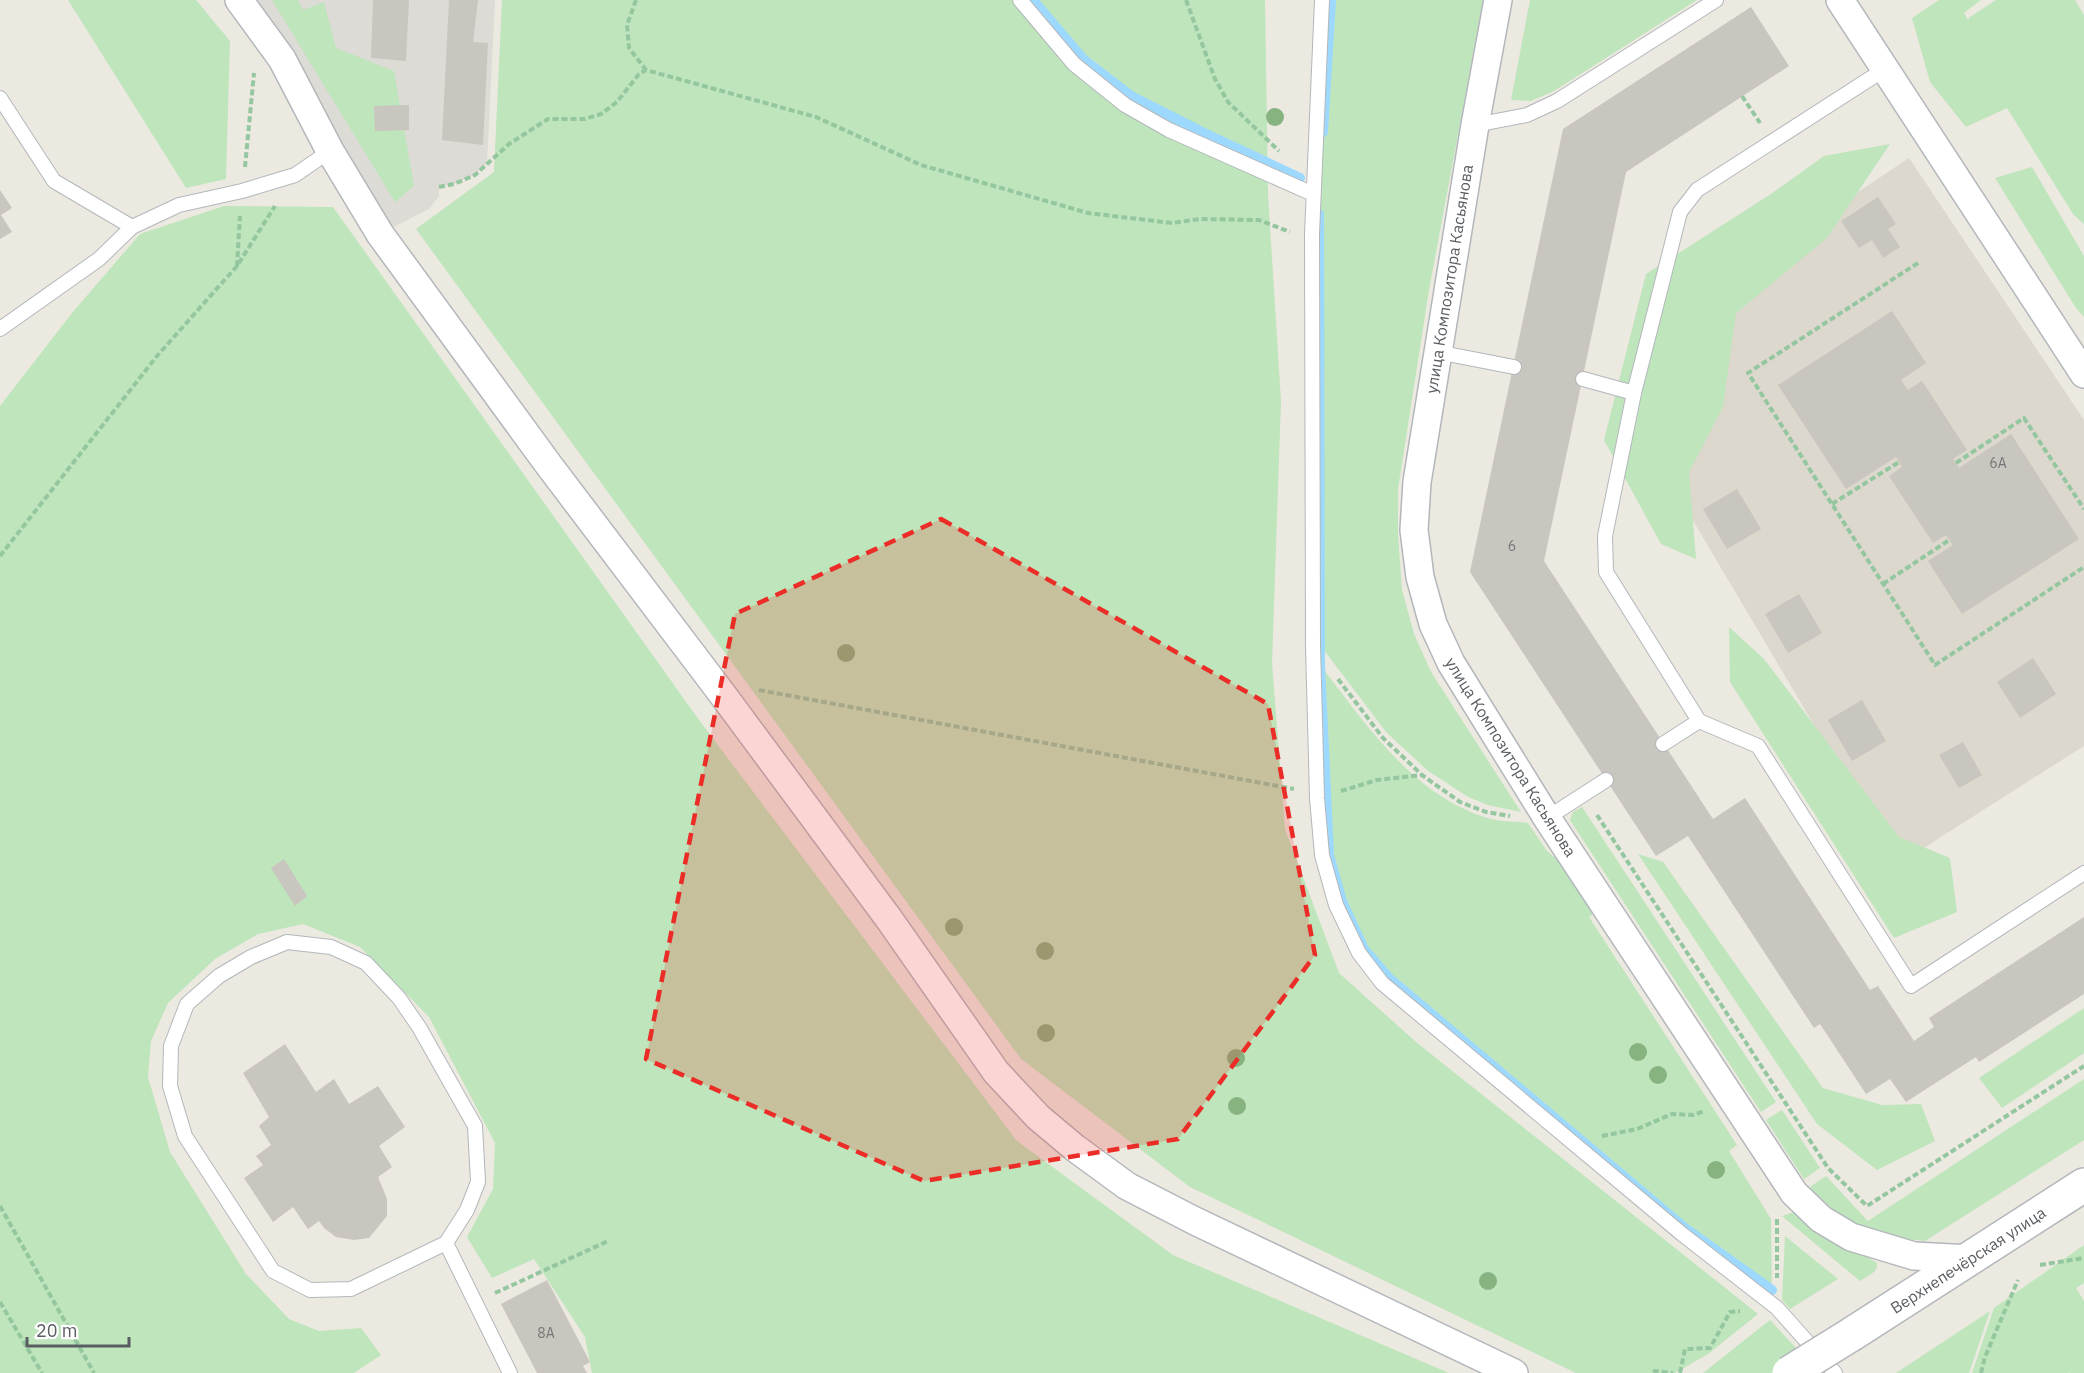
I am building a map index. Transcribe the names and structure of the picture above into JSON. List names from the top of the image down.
{
  "streets": {
    "street": ["улица Композитора Касьянова", "Верхнепечёрская улица"]
  },
  "crossings": [
    ["улица Композитора Касьянова", "Верхнепечёрская улица"]
  ],
  "house_numbers": ["6А", "6", "8А"],
  "scale_bar": "20 m"
}
